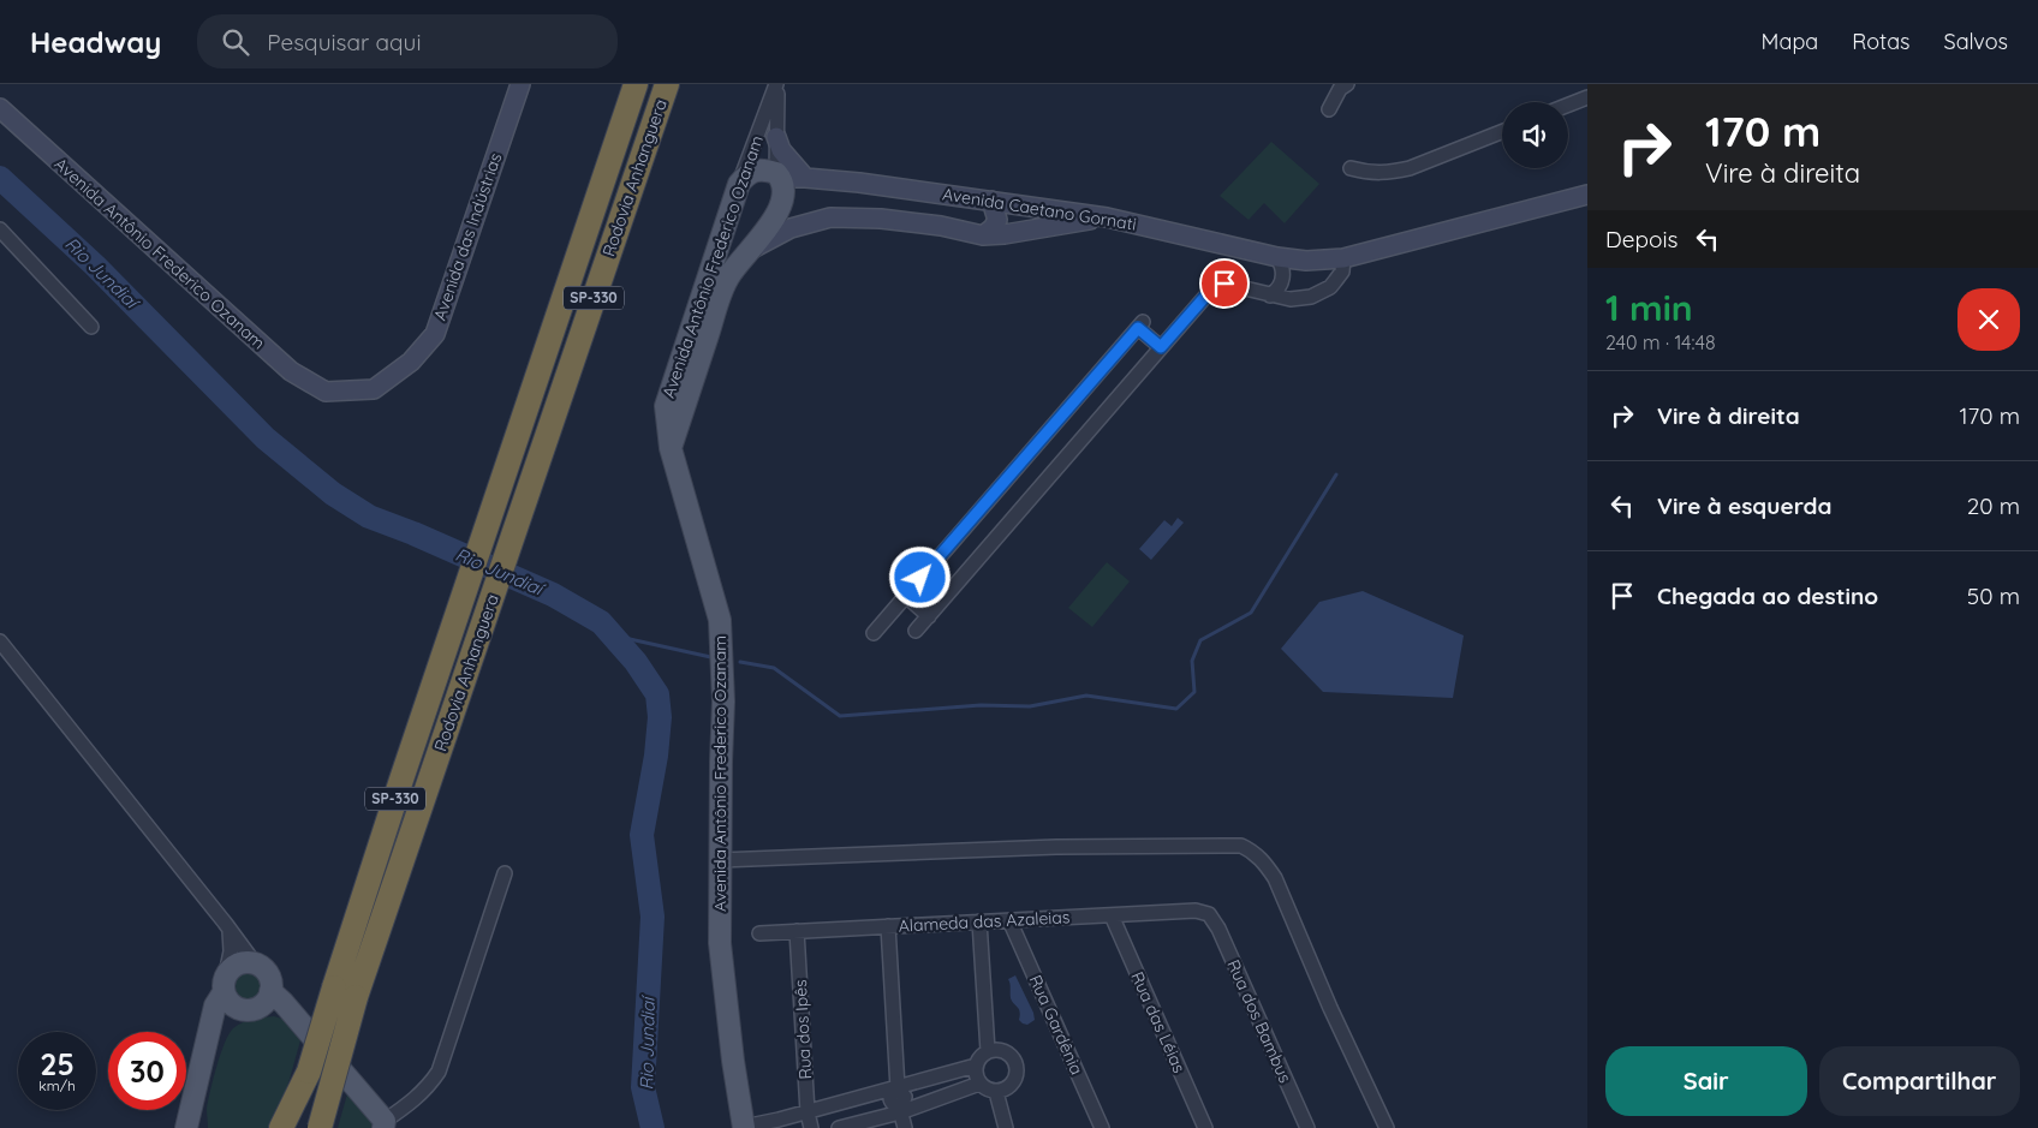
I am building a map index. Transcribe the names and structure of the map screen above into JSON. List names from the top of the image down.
{
  "streets": {
    "highway": ["Rodovia Anhanguera", "SP-330"],
    "main road": ["Avenida Caetano Gornati", "Avenida das Indústrias", "Avenida Antônio Frederico Ozanam"],
    "street": [
      "Alameda das Azaleias",
      "Rua dos Bambus",
      "Rua das Léias",
      "Rua Gardênia",
      "Rua dos Ipês"
    ]
  },
  "crossings": [
    ["Avenida Caetano Gornati", "Avenida Antônio Frederico Ozanam"],
    ["Avenida das Indústrias", "Avenida Antônio Frederico Ozanam"],
    ["Alameda das Azaleias", "Rua dos Bambus"],
    ["Alameda das Azaleias", "Rua das Léias"],
    ["Alameda das Azaleias", "Rua Gardênia"],
    ["Alameda das Azaleias", "Rua dos Ipês"]
  ],
  "water": ["Rio Jundiaí"],
  "page": {
    "header": "Headway",
    "search": "Pesquisar aqui",
    "nav": ["Mapa", "Rotas", "Salvos"],
    "turn": ["170 m", "Vire à direita"],
    "then": "Depois",
    "heading": ["1 min", "240 m · 14:48"],
    "list": [
      {
        "name": "Vire à direita",
        "value": "170 m"
      },
      {
        "name": "Vire à esquerda",
        "value": "20 m"
      },
      {
        "name": "Chegada ao destino",
        "value": "50 m"
      }
    ],
    "speed": "25 km/h",
    "limit": "30",
    "buttons": ["Sair", "Compartilhar"]
  }
}
